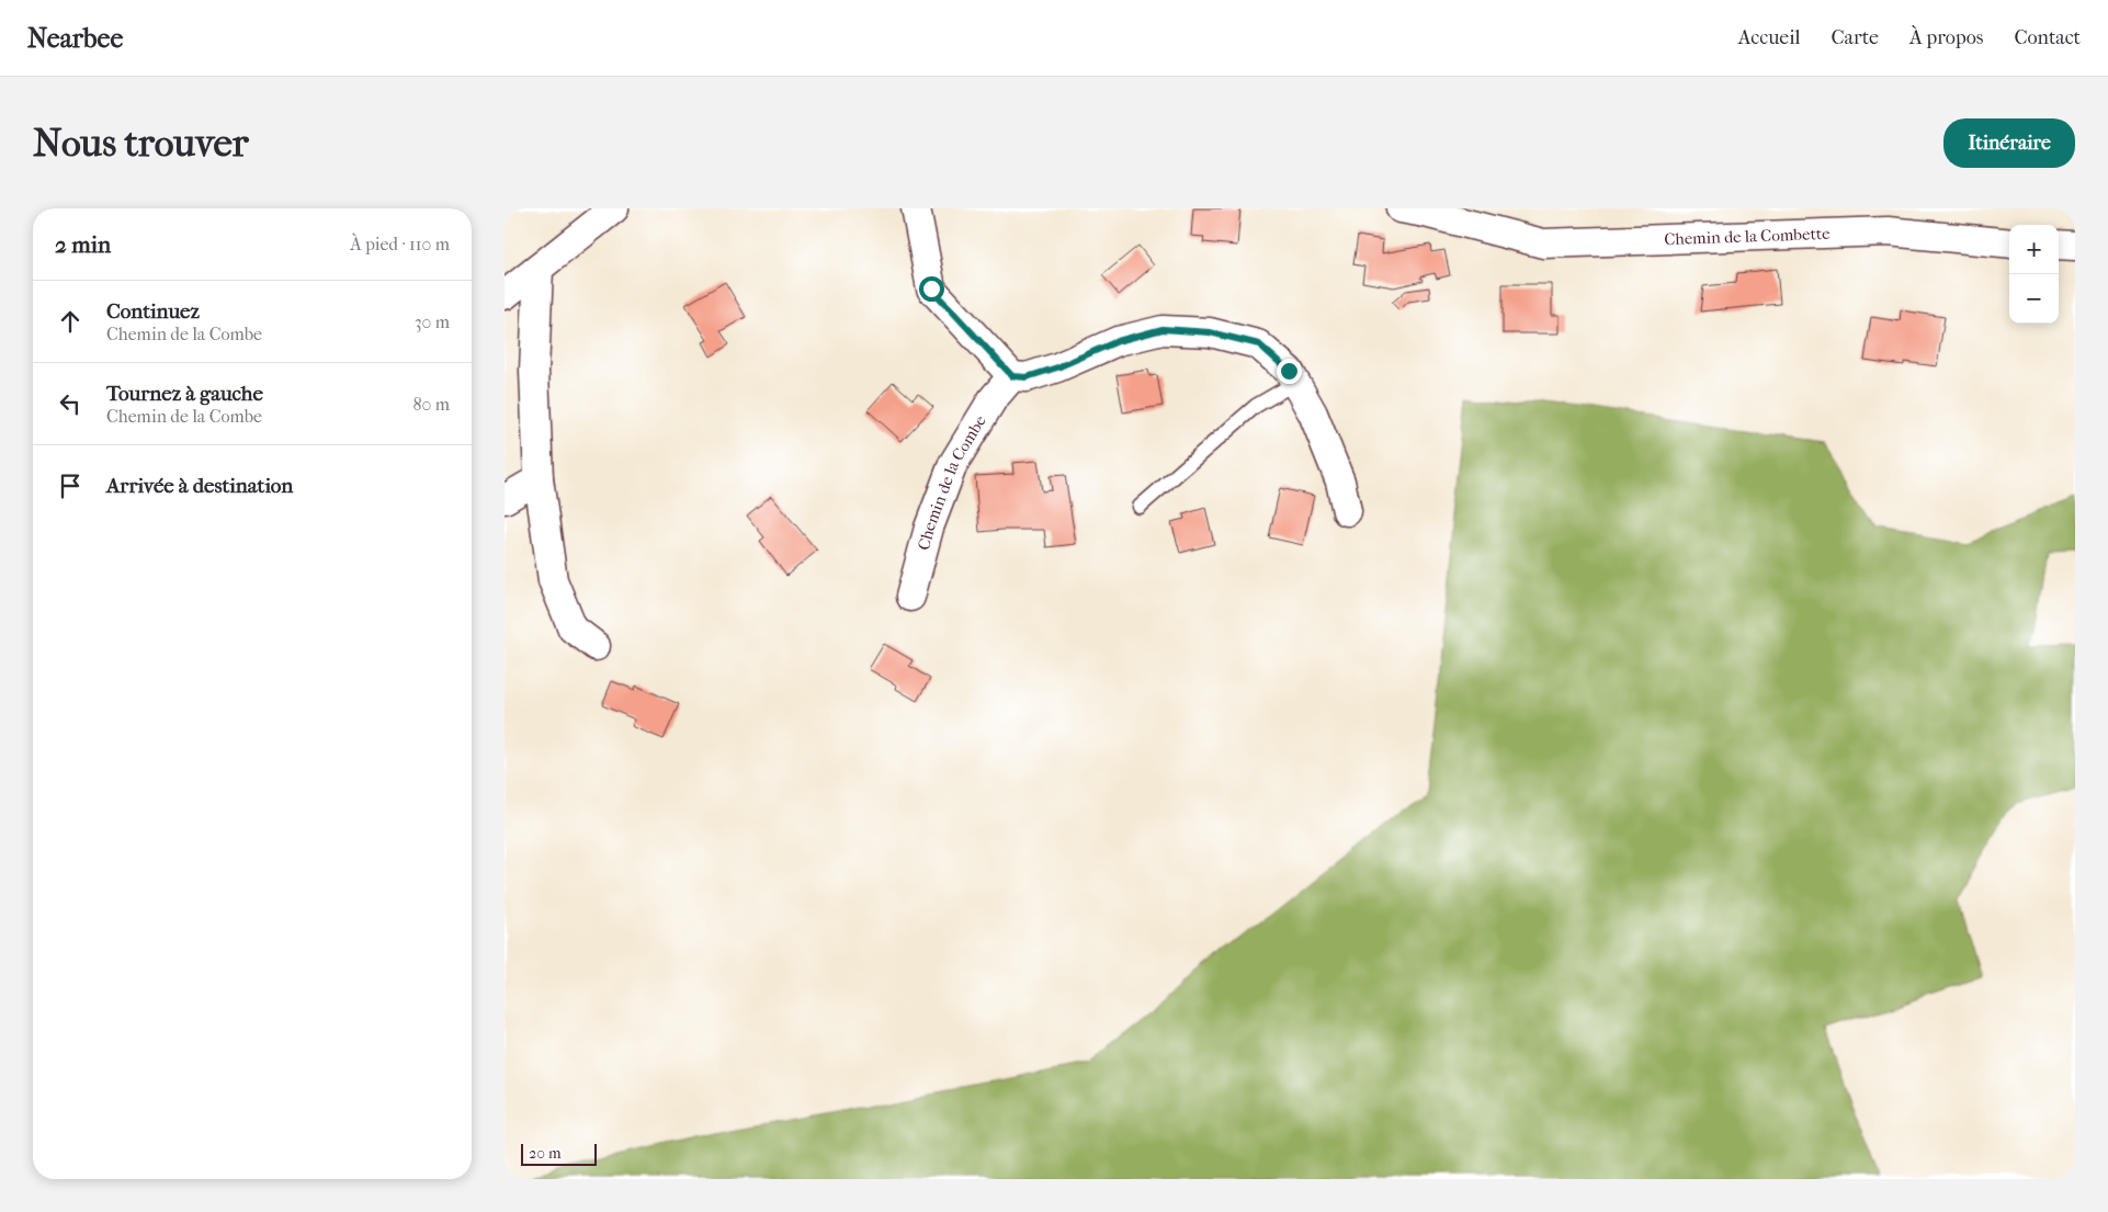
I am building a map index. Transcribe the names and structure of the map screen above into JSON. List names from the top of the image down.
{
  "streets": {
    "street": ["Chemin de la Combette", "Chemin de la Combe"]
  },
  "scale_bar": "20 m",
  "page": {
    "header": "Nearbee",
    "nav": [
      "Accueil",
      "Carte",
      "À propos",
      "Contact"
    ],
    "buttons": "Itinéraire",
    "title": "Nous trouver",
    "heading": ["2 min", "À pied · 110 m"],
    "map_buttons": ["+", "−"],
    "list": [
      ["Continuez", "Chemin de la Combe", "30 m"],
      ["Tournez à gauche", "Chemin de la Combe", "80 m"],
      "Arrivée à destination"
    ],
    "scale": "20 m"
  }
}
